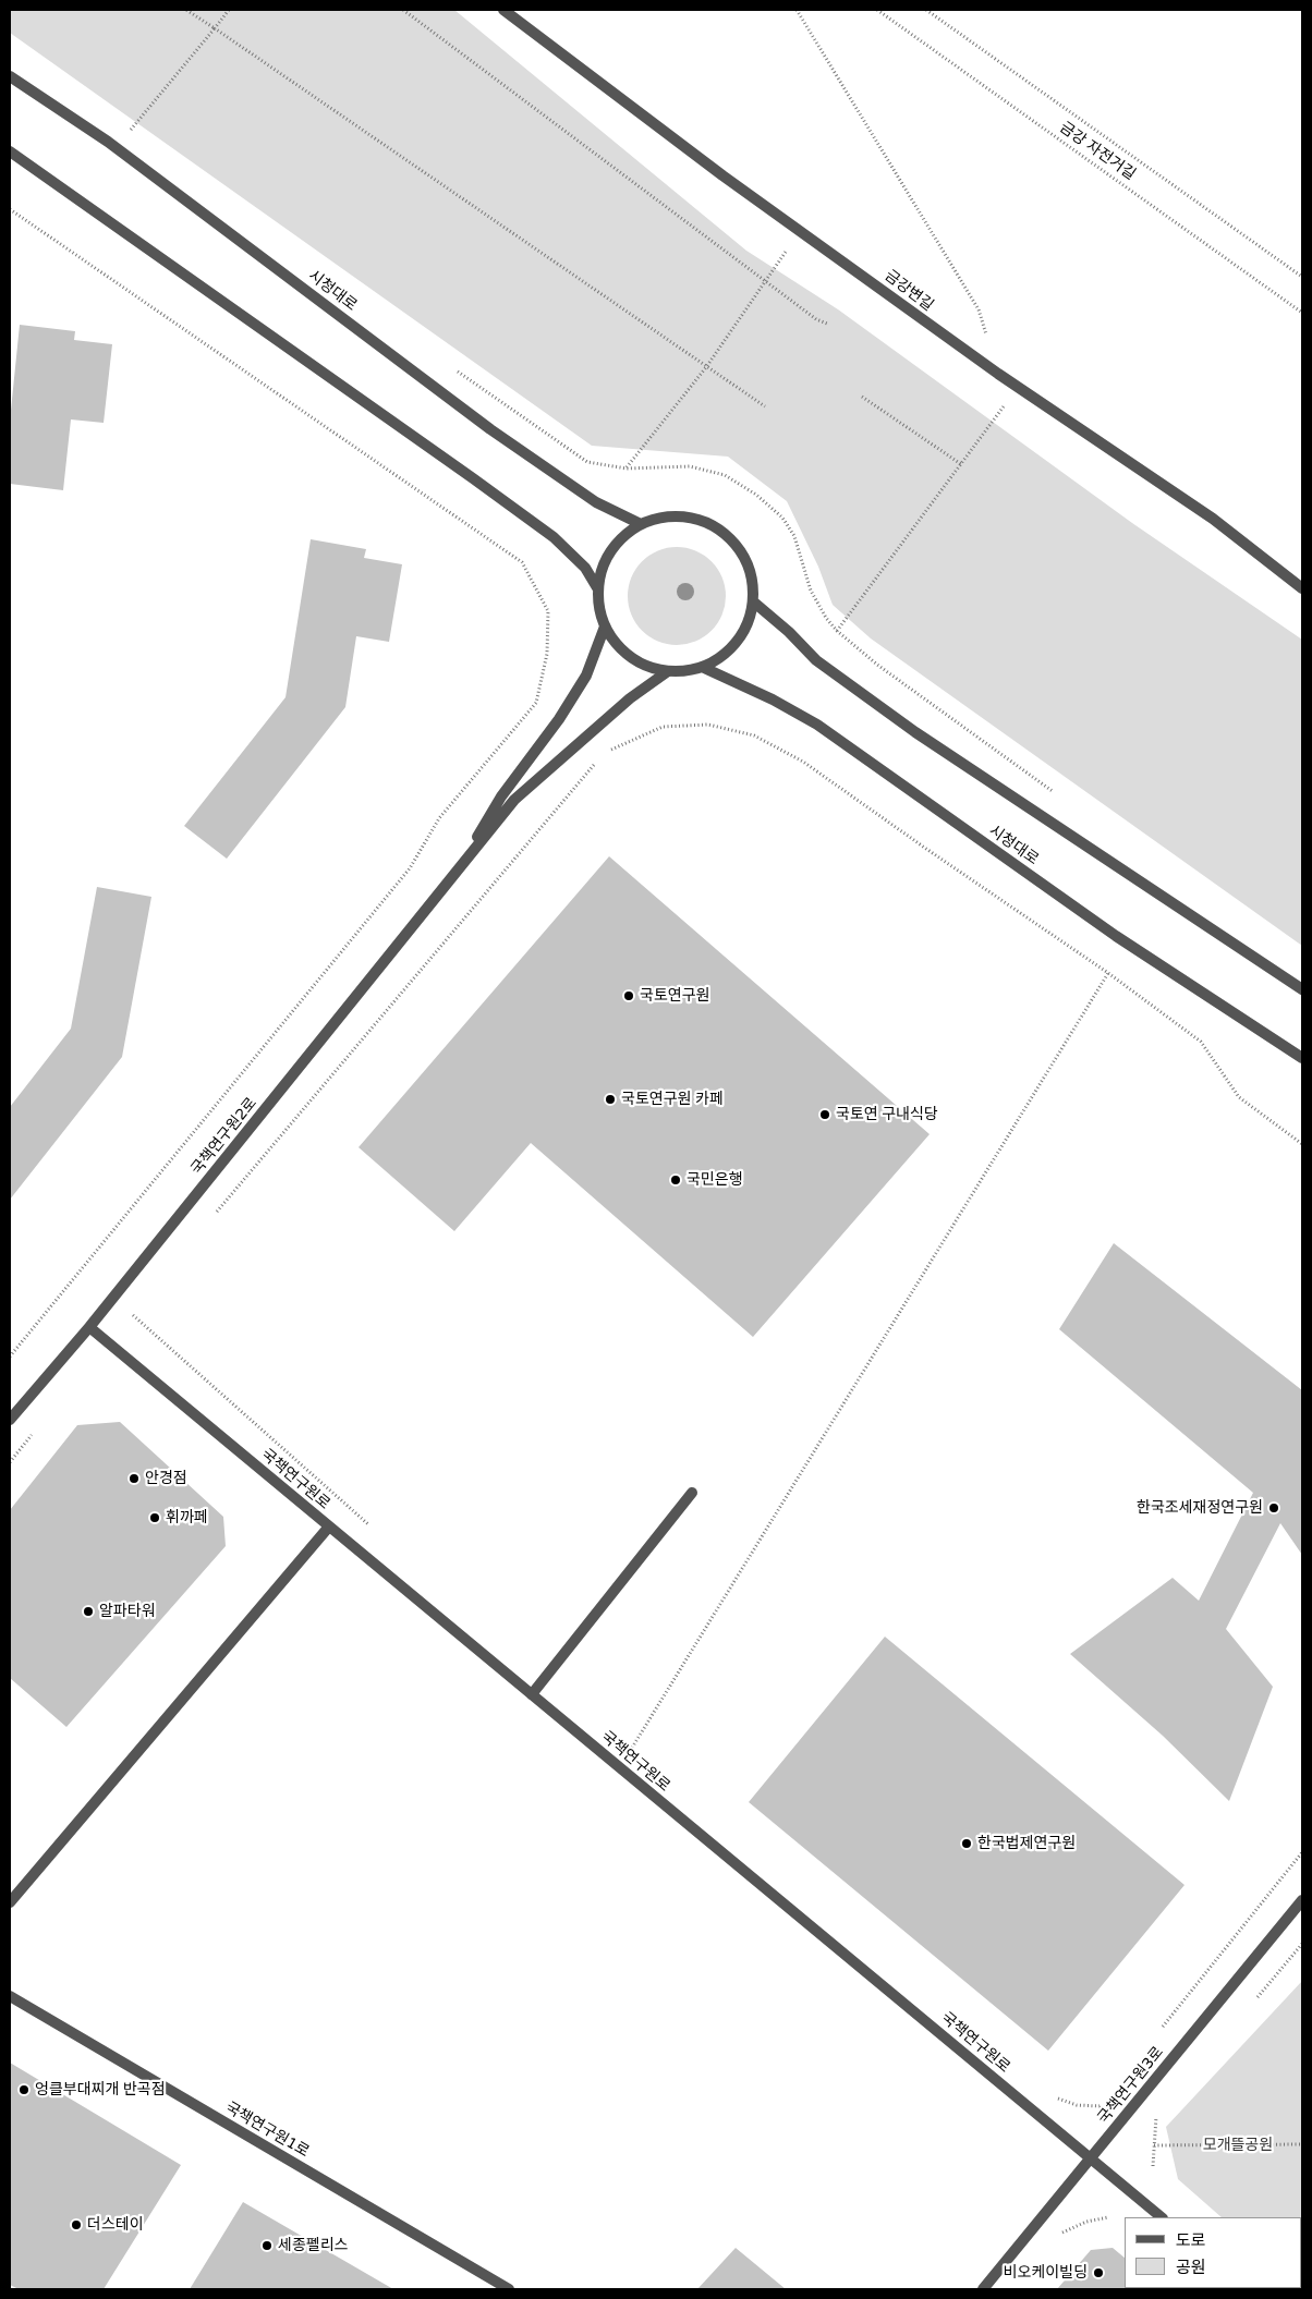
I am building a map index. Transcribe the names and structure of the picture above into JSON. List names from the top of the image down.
{
  "streets": {
    "street": [
      "시청대로",
      "금강변길",
      "국책연구원2로",
      "국책연구원로",
      "국책연구원3로",
      "국책연구원1로"
    ],
    "path": ["금강 자전거길"]
  },
  "crossings": [
    ["국책연구원2로", "국책연구원로"],
    ["국책연구원로", "국책연구원3로"]
  ],
  "parks": ["모개뜰공원"],
  "places": [
    "국토연구원",
    "국토연구원 카페",
    "국토연 구내식당",
    "국민은행",
    "안경점",
    "한국조세재정연구원",
    "휘까페",
    "알파타워",
    "한국법제연구원",
    "엉클부대찌개 반곡점",
    "더스테이",
    "세종펠리스",
    "비오케이빌딩"
  ],
  "legend": ["도로", "공원"]
}
